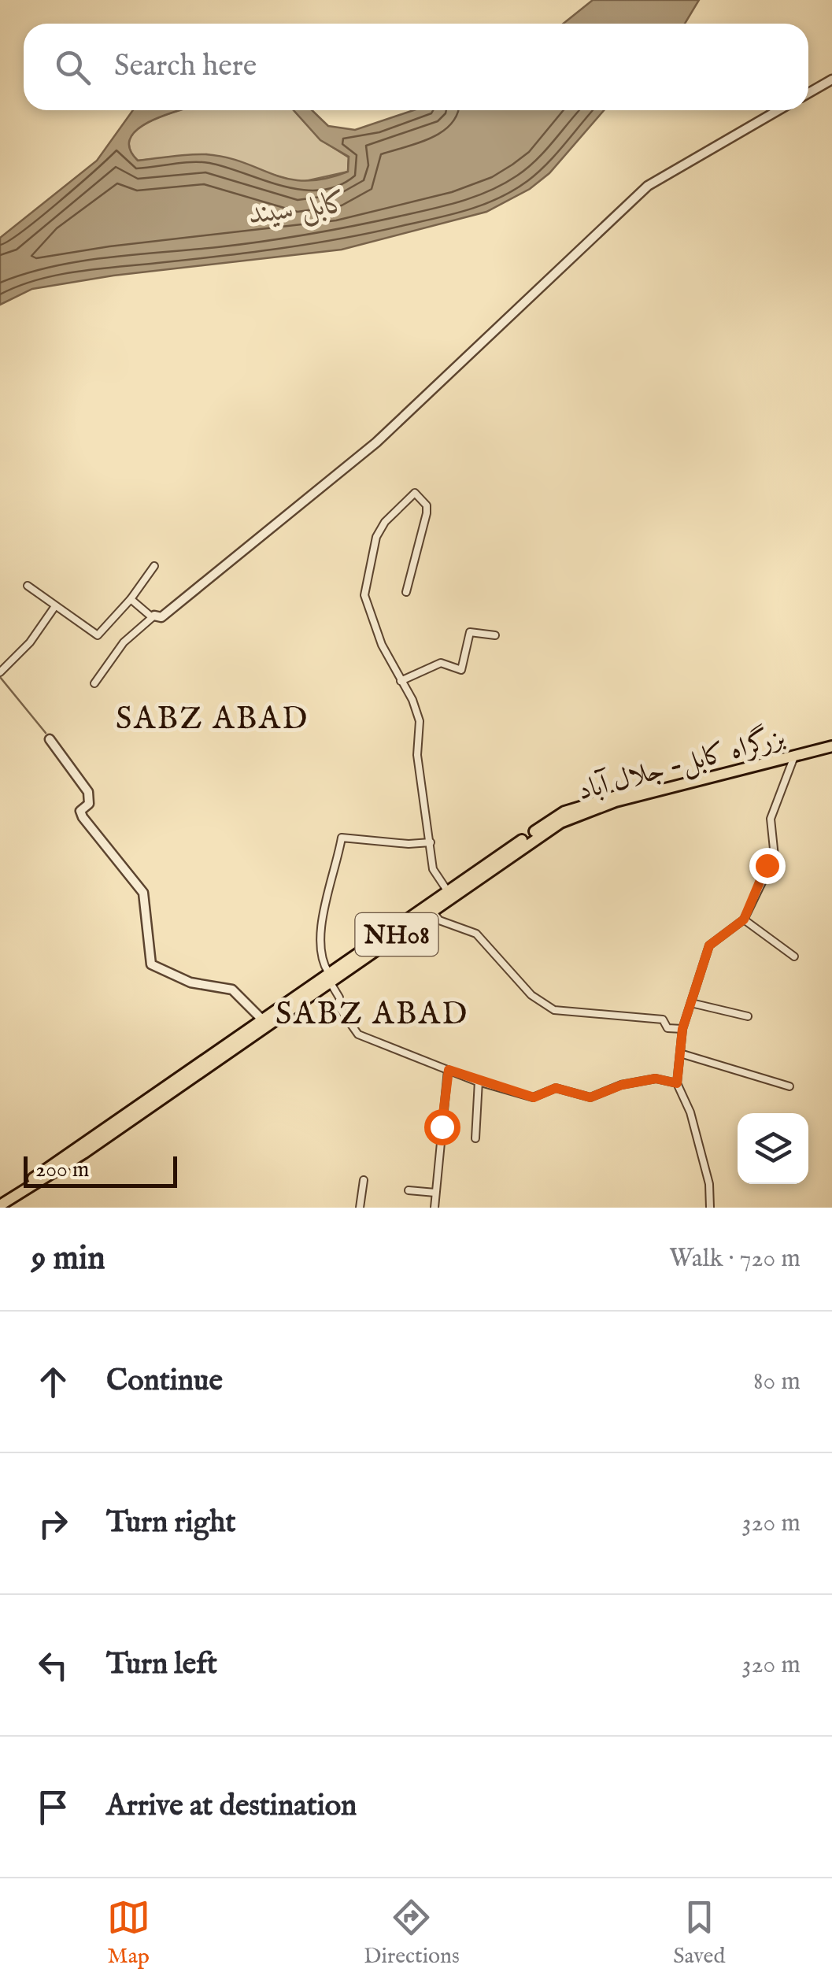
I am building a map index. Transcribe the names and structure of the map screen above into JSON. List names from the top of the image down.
{
  "streets": {
    "highway": ["بزرگراه کابل- جلال آباد", "NH08"]
  },
  "districts": ["SABZ ABAD", "SABZ ABAD"],
  "water": ["کابل سيند"],
  "scale_bar": "200 m",
  "page": {
    "search": "Search here",
    "scale": "200 m",
    "heading": ["9 min", "Walk · 720 m"],
    "list": [
      ["Continue", "80 m"],
      ["Turn right", "320 m"],
      ["Turn left", "320 m"],
      "Arrive at destination"
    ],
    "nav": ["Map", "Directions", "Saved"]
  }
}
